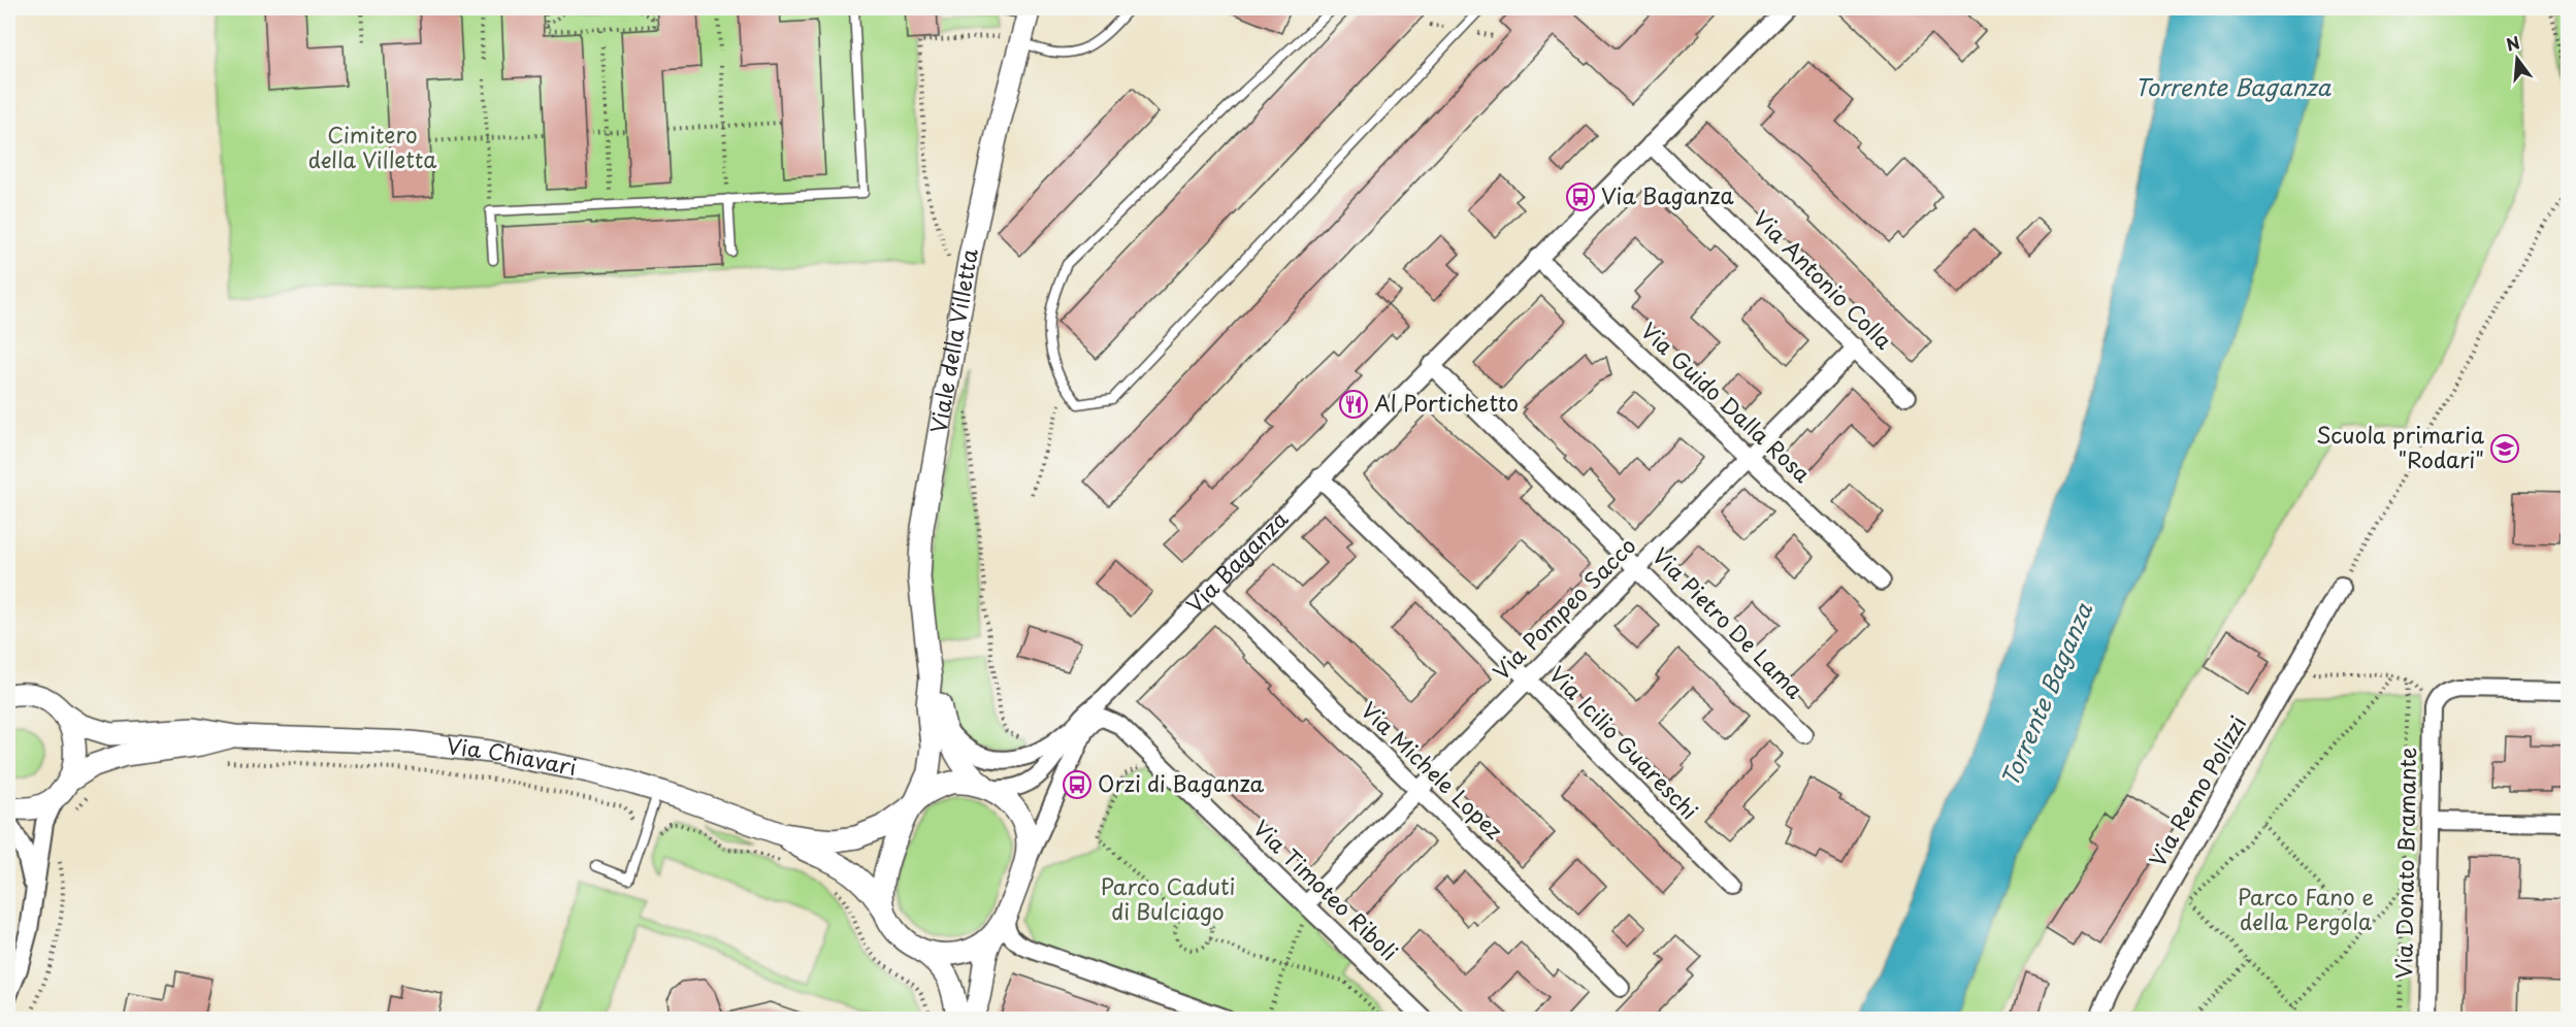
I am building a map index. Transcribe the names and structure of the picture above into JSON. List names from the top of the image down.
{
  "streets": {
    "street": [
      "Via Antonio Colla",
      "Viale della Villetta",
      "Via Guido Dalla Rosa",
      "Via Baganza",
      "Via Pompeo Sacco",
      "Via Pietro De Lama",
      "Via Icilio Guareschi",
      "Via Chiavari",
      "Via Michele Lopez",
      "Via Remo Polizzi",
      "Via Donato Bramante",
      "Via Timoteo Riboli"
    ]
  },
  "crossings": [
    ["Via Antonio Colla", "Via Baganza"],
    ["Via Antonio Colla", "Via Pompeo Sacco"],
    ["Viale della Villetta", "Via Baganza"],
    ["Viale della Villetta", "Via Chiavari"],
    ["Via Guido Dalla Rosa", "Via Baganza"],
    ["Via Guido Dalla Rosa", "Via Pompeo Sacco"],
    ["Via Baganza", "Via Pietro De Lama"],
    ["Via Baganza", "Via Icilio Guareschi"],
    ["Via Baganza", "Via Chiavari"],
    ["Via Baganza", "Via Michele Lopez"],
    ["Via Pompeo Sacco", "Via Pietro De Lama"],
    ["Via Pompeo Sacco", "Via Icilio Guareschi"],
    ["Via Pompeo Sacco", "Via Michele Lopez"],
    ["Via Pompeo Sacco", "Via Timoteo Riboli"]
  ],
  "water": ["Torrente Baganza"],
  "parks": ["Cimitero della Villetta", "Parco Caduti di Bulciago", "Parco Fano e della Pergola"],
  "places": {
    "bus stop": ["Via Baganza", "Orzi di Baganza"],
    "restaurant": ["Al Portichetto"],
    "school or university": ["Scuola primaria \"Rodari\""]
  },
  "north": "top"
}
